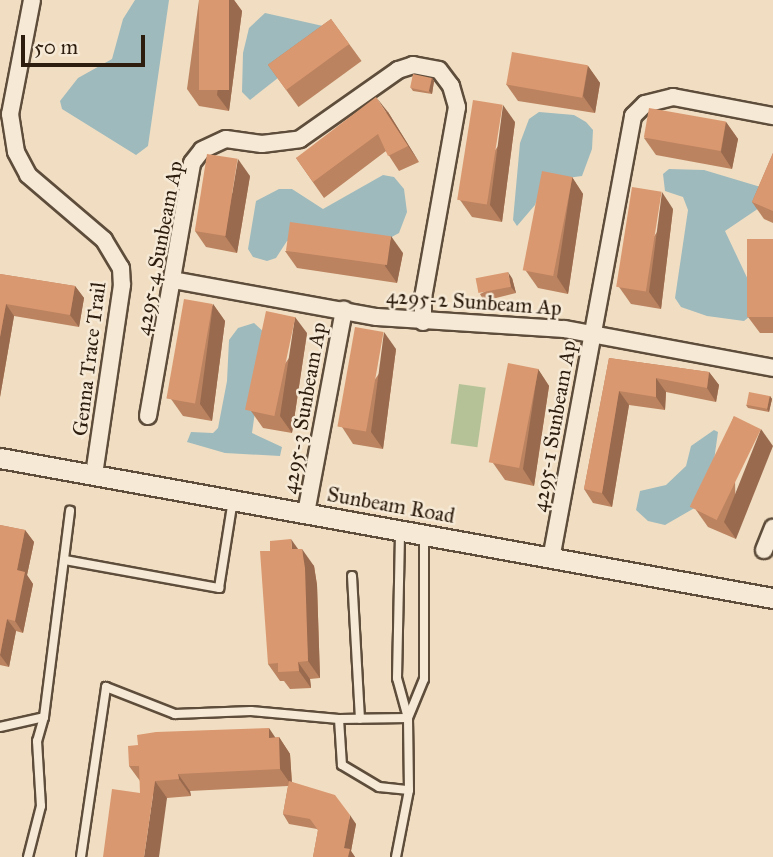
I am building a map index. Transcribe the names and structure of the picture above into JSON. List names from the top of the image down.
{
  "streets": {
    "street": [
      "4295-4 Sunbeam Ap",
      "4295-2 Sunbeam Ap",
      "Genna Trace Trail",
      "4295-3 Sunbeam Ap",
      "4295-1 Sunbeam Ap",
      "Sunbeam Road"
    ]
  },
  "crossings": [
    ["4295-4 Sunbeam Ap", "4295-2 Sunbeam Ap"],
    ["4295-2 Sunbeam Ap", "4295-3 Sunbeam Ap"],
    ["4295-2 Sunbeam Ap", "4295-1 Sunbeam Ap"],
    ["Genna Trace Trail", "Sunbeam Road"],
    ["4295-3 Sunbeam Ap", "Sunbeam Road"],
    ["4295-1 Sunbeam Ap", "Sunbeam Road"]
  ],
  "scale_bar": "50 m"
}
